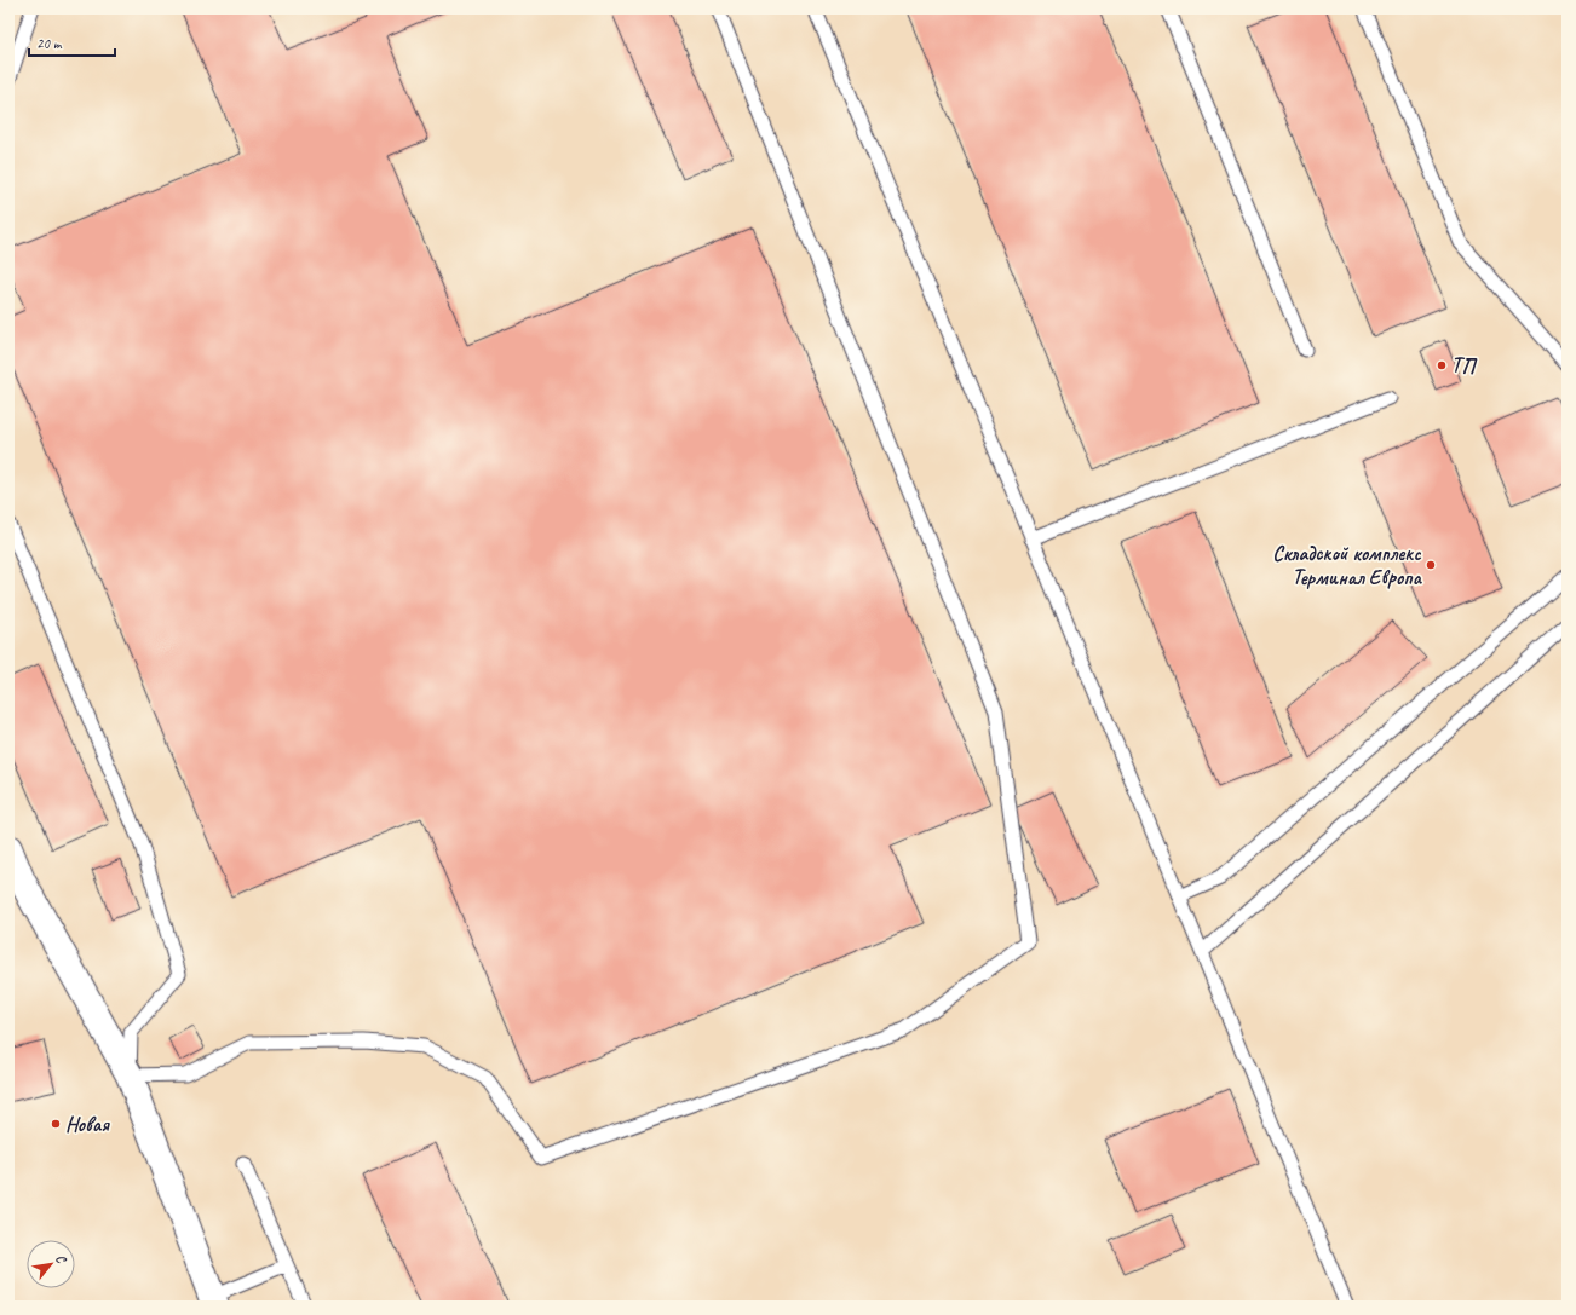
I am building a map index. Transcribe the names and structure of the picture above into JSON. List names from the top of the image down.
{
  "places": ["ТП", "Складской комплекс Терминал Европа", "Новая"],
  "scale_bar": "20 m",
  "north": "top right"
}
